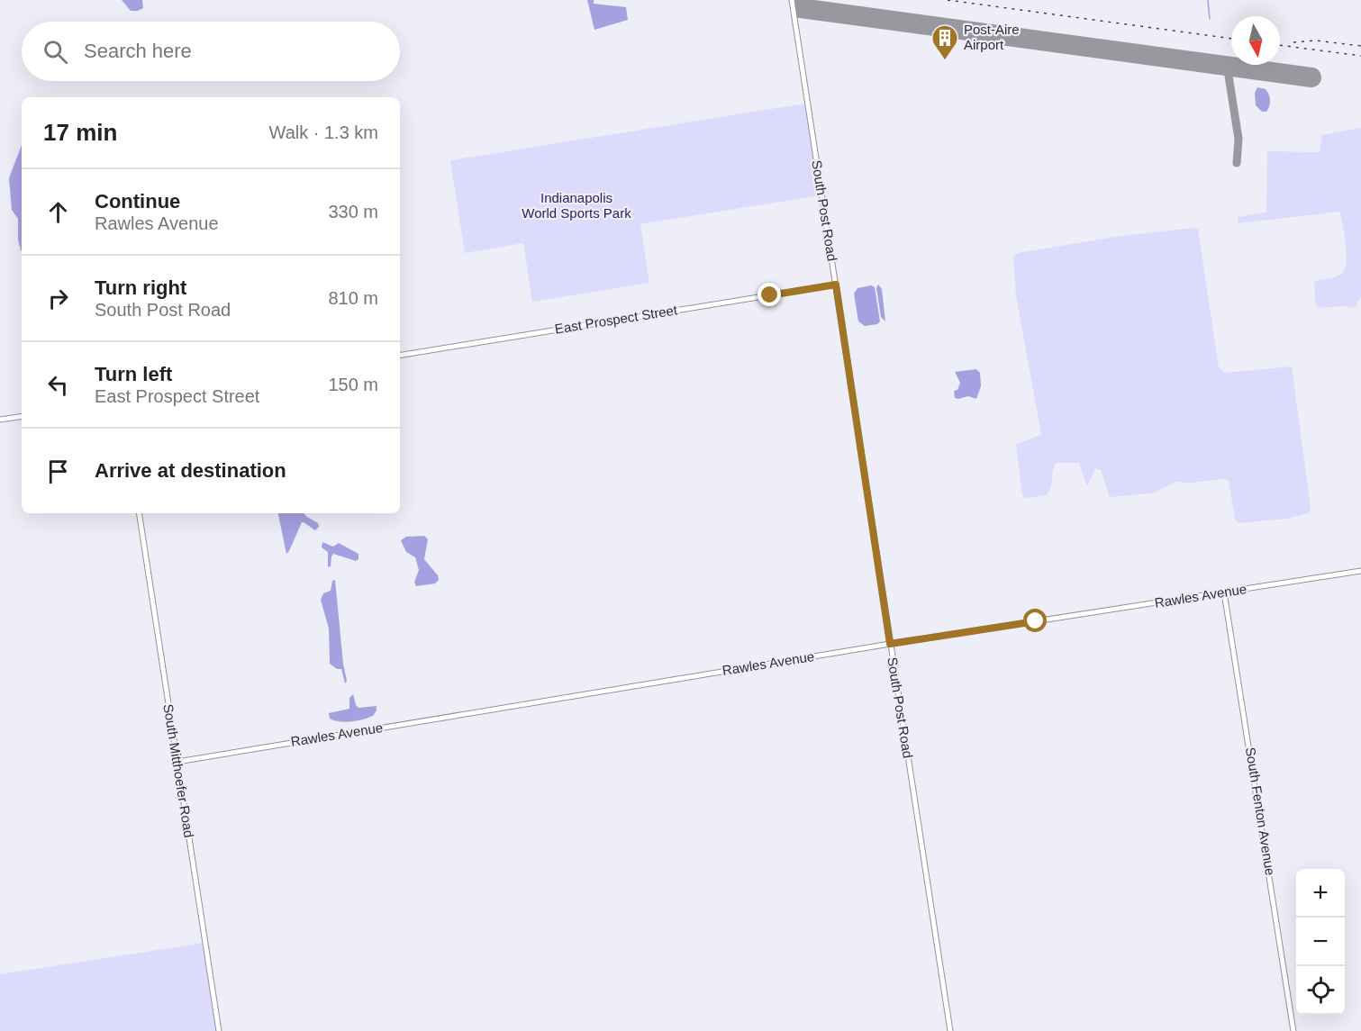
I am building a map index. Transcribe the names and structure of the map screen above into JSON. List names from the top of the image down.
{
  "streets": {
    "street": [
      "South Post Road",
      "East Prospect Street",
      "Rawles Avenue",
      "South Mitthoefer Road",
      "South Fenton Avenue"
    ]
  },
  "crossings": [
    ["South Post Road", "East Prospect Street"],
    ["South Post Road", "Rawles Avenue"],
    ["Rawles Avenue", "South Mitthoefer Road"],
    ["Rawles Avenue", "South Fenton Avenue"]
  ],
  "parks": ["Indianapolis World Sports Park"],
  "places": {
    "building": ["Post-Aire Airport"]
  },
  "north": "bottom",
  "page": {
    "search": "Search here",
    "heading": ["17 min", "Walk · 1.3 km"],
    "list": [
      ["Continue", "Rawles Avenue", "330 m"],
      ["Turn right", "South Post Road", "810 m"],
      ["Turn left", "East Prospect Street", "150 m"],
      "Arrive at destination"
    ],
    "map_buttons": ["+", "−"]
  }
}
